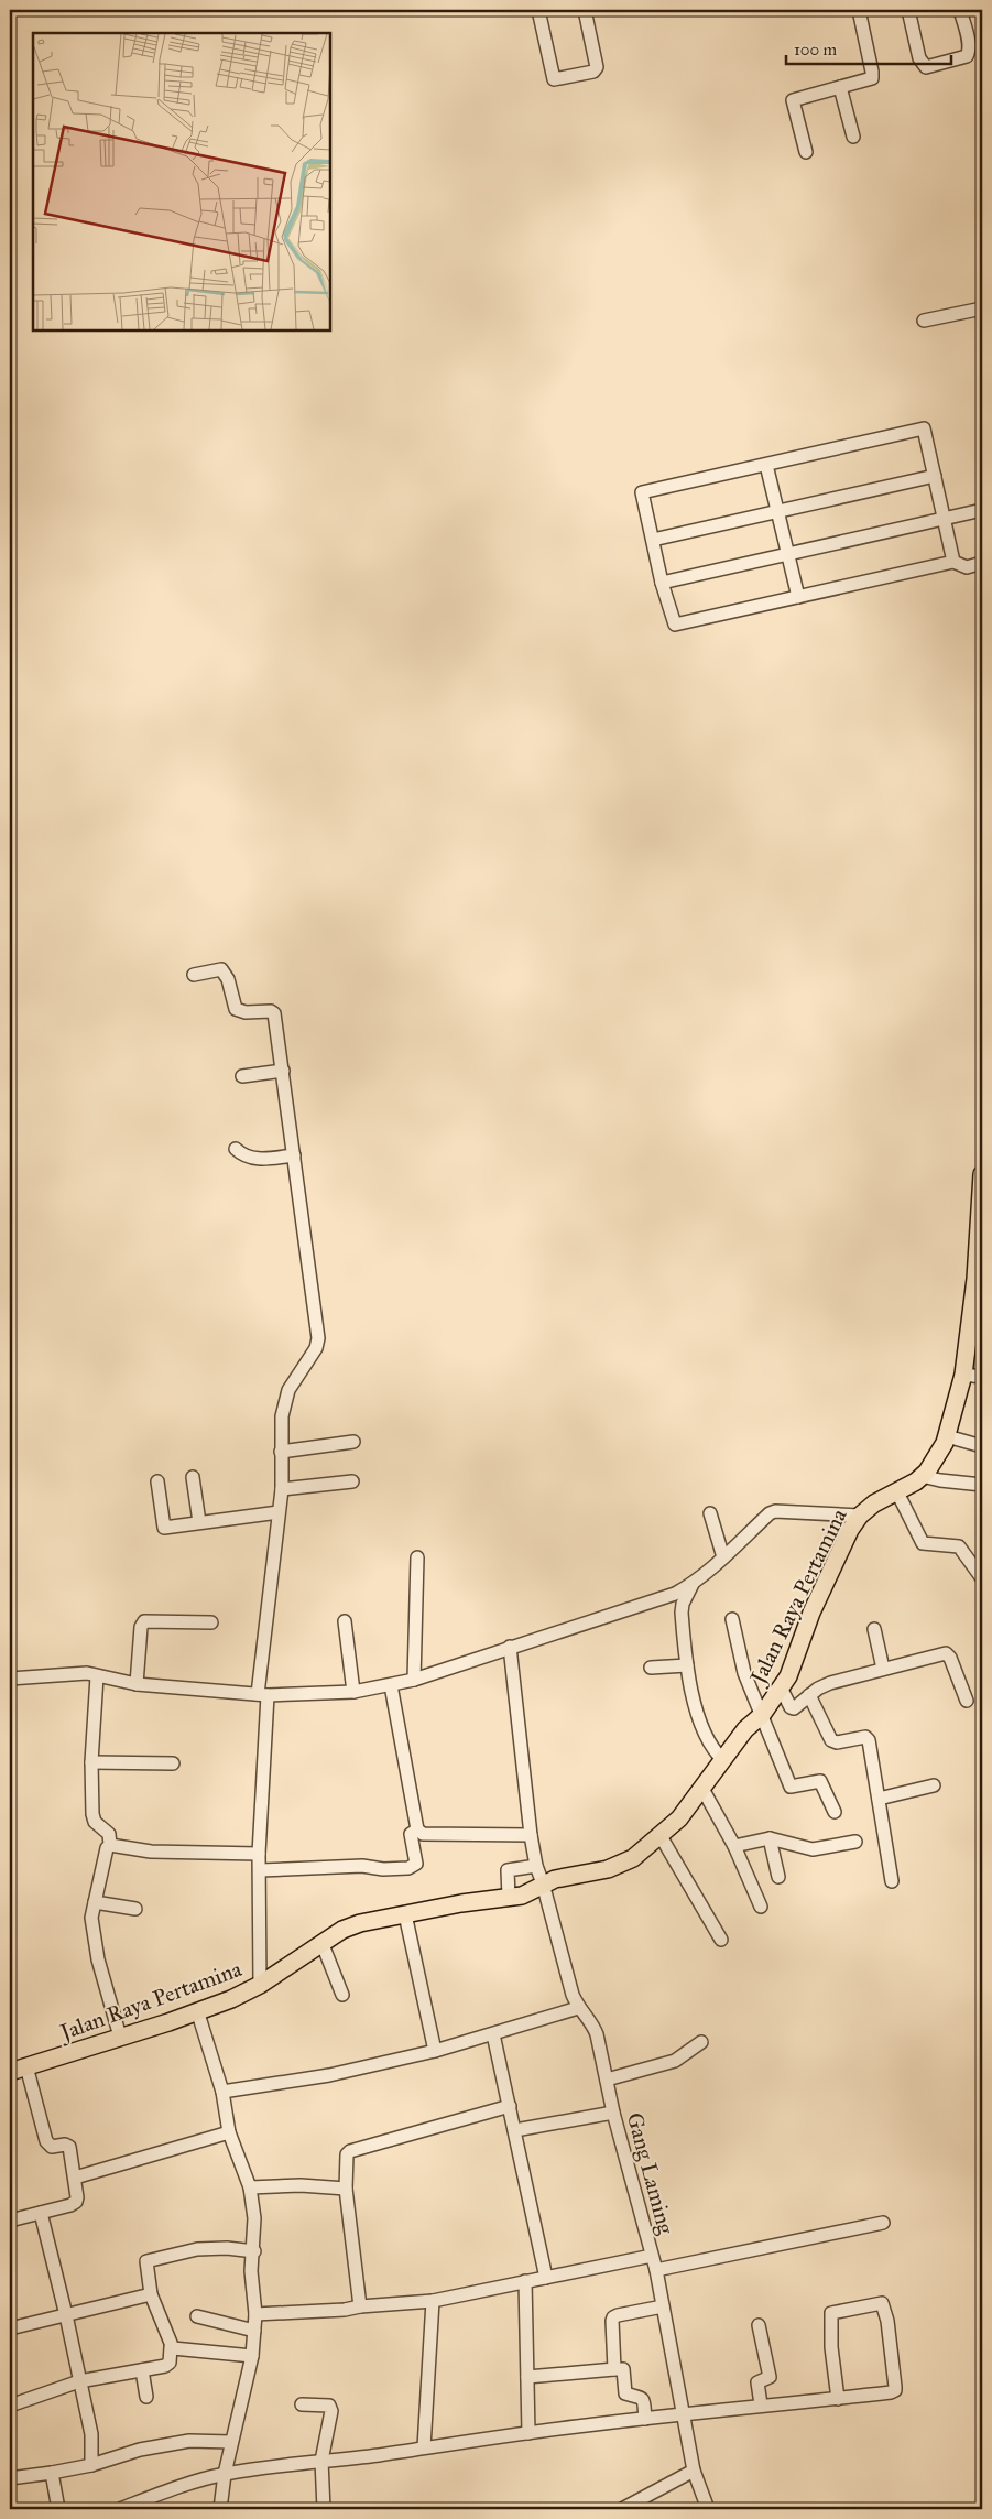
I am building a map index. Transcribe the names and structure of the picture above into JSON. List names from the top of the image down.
{
  "streets": {
    "main road": ["Jalan Raya Pertamina"],
    "street": ["Gang Laming"]
  },
  "crossings": [
    ["Jalan Raya Pertamina", "Gang Laming"]
  ],
  "scale_bar": "100 m"
}
